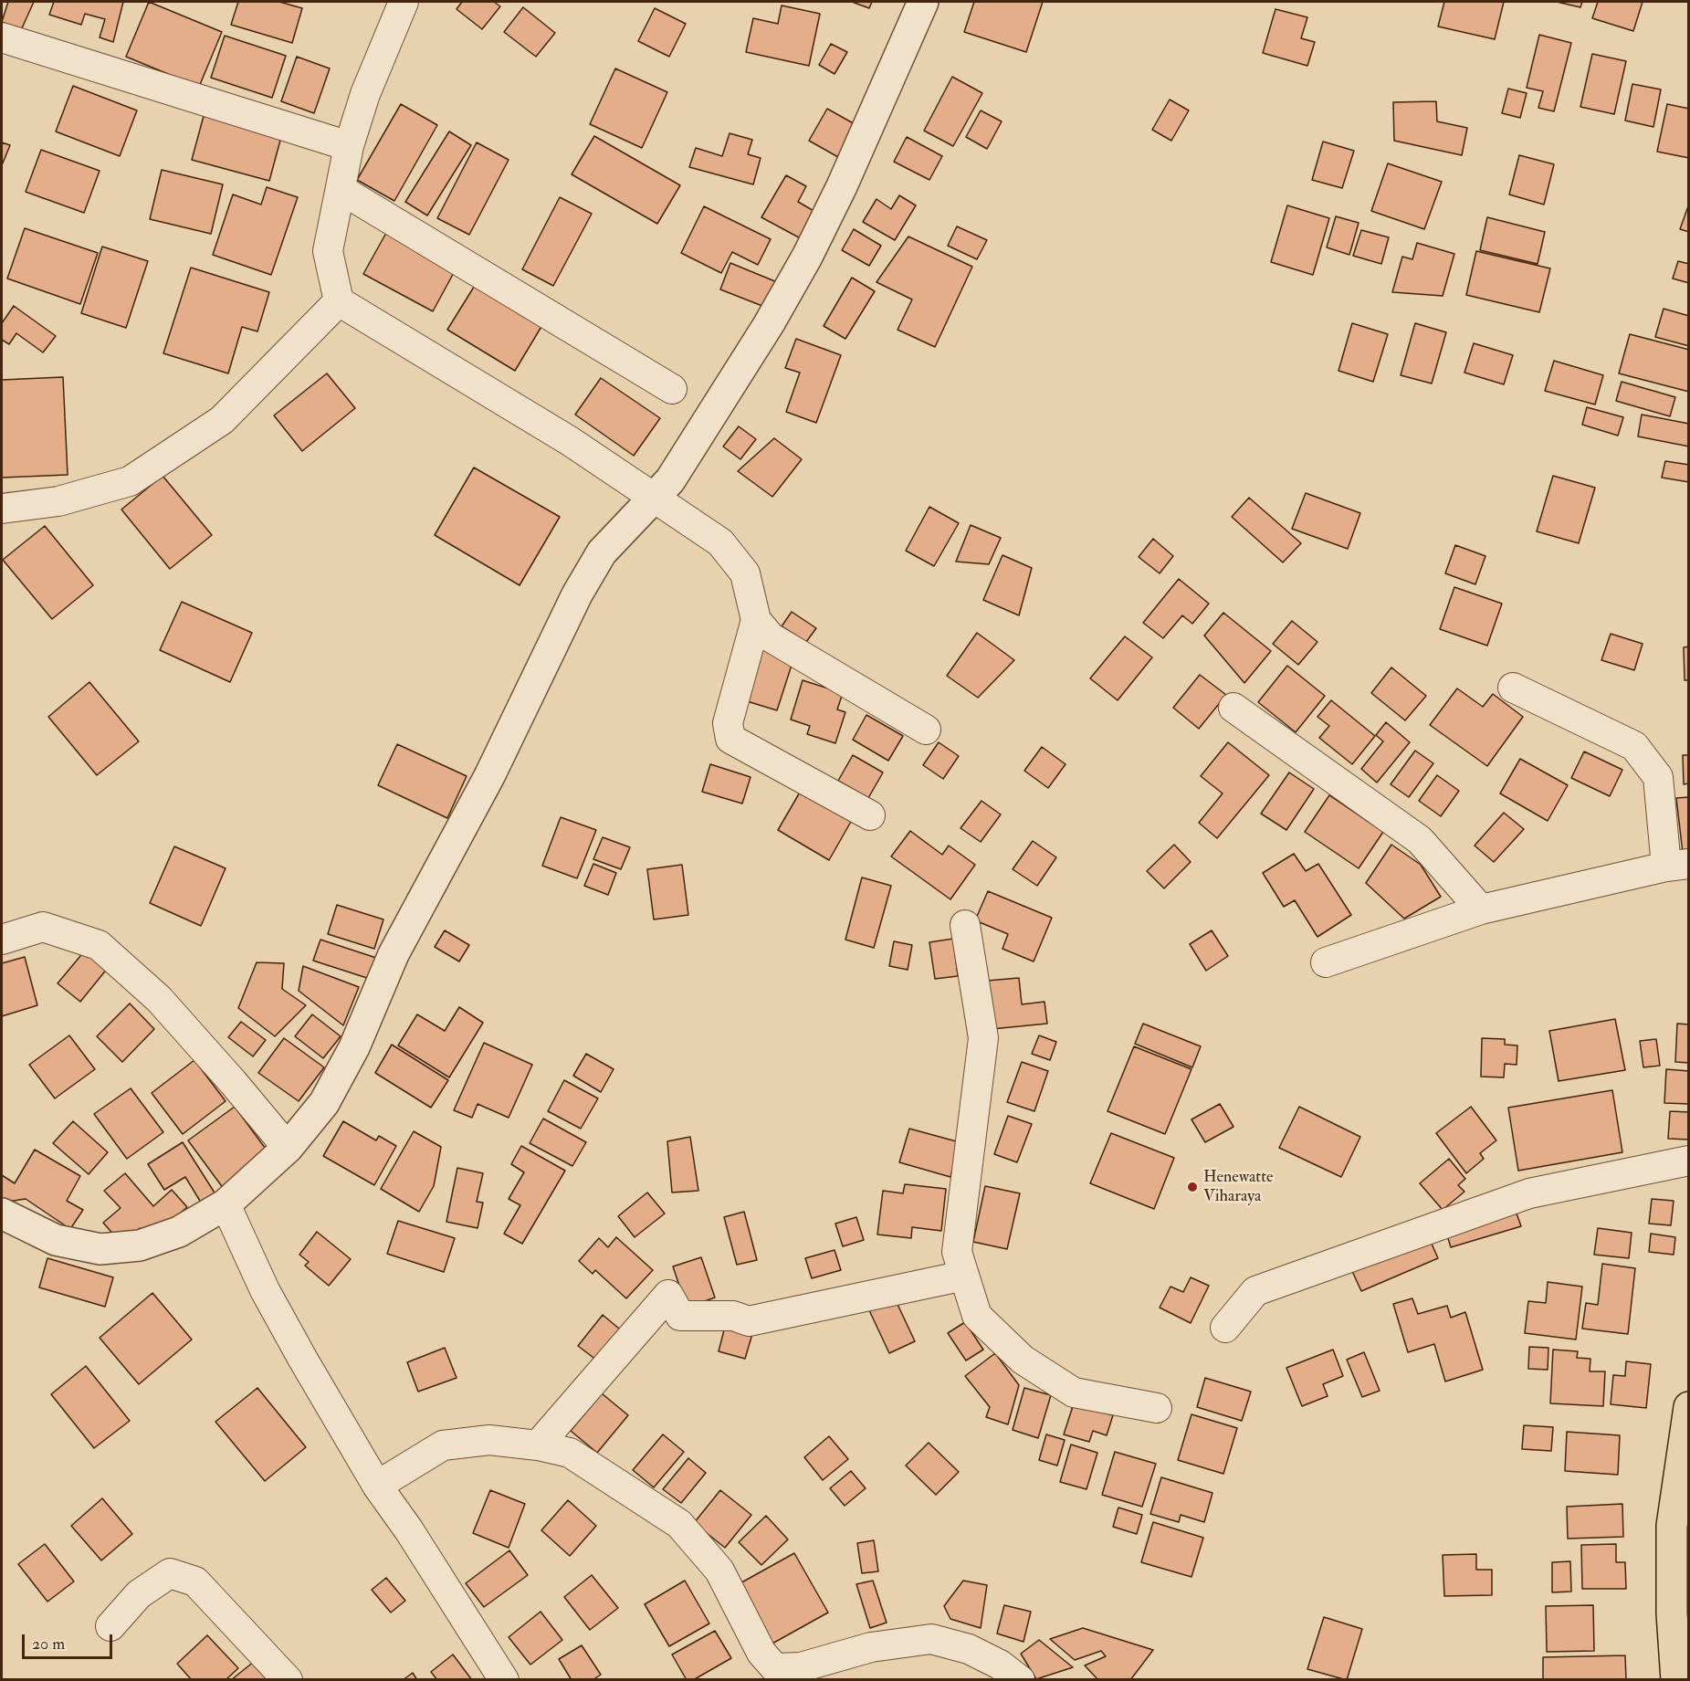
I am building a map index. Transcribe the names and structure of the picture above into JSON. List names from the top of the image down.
{
  "places": ["Henewatte Viharaya"],
  "scale_bar": "20 m"
}
